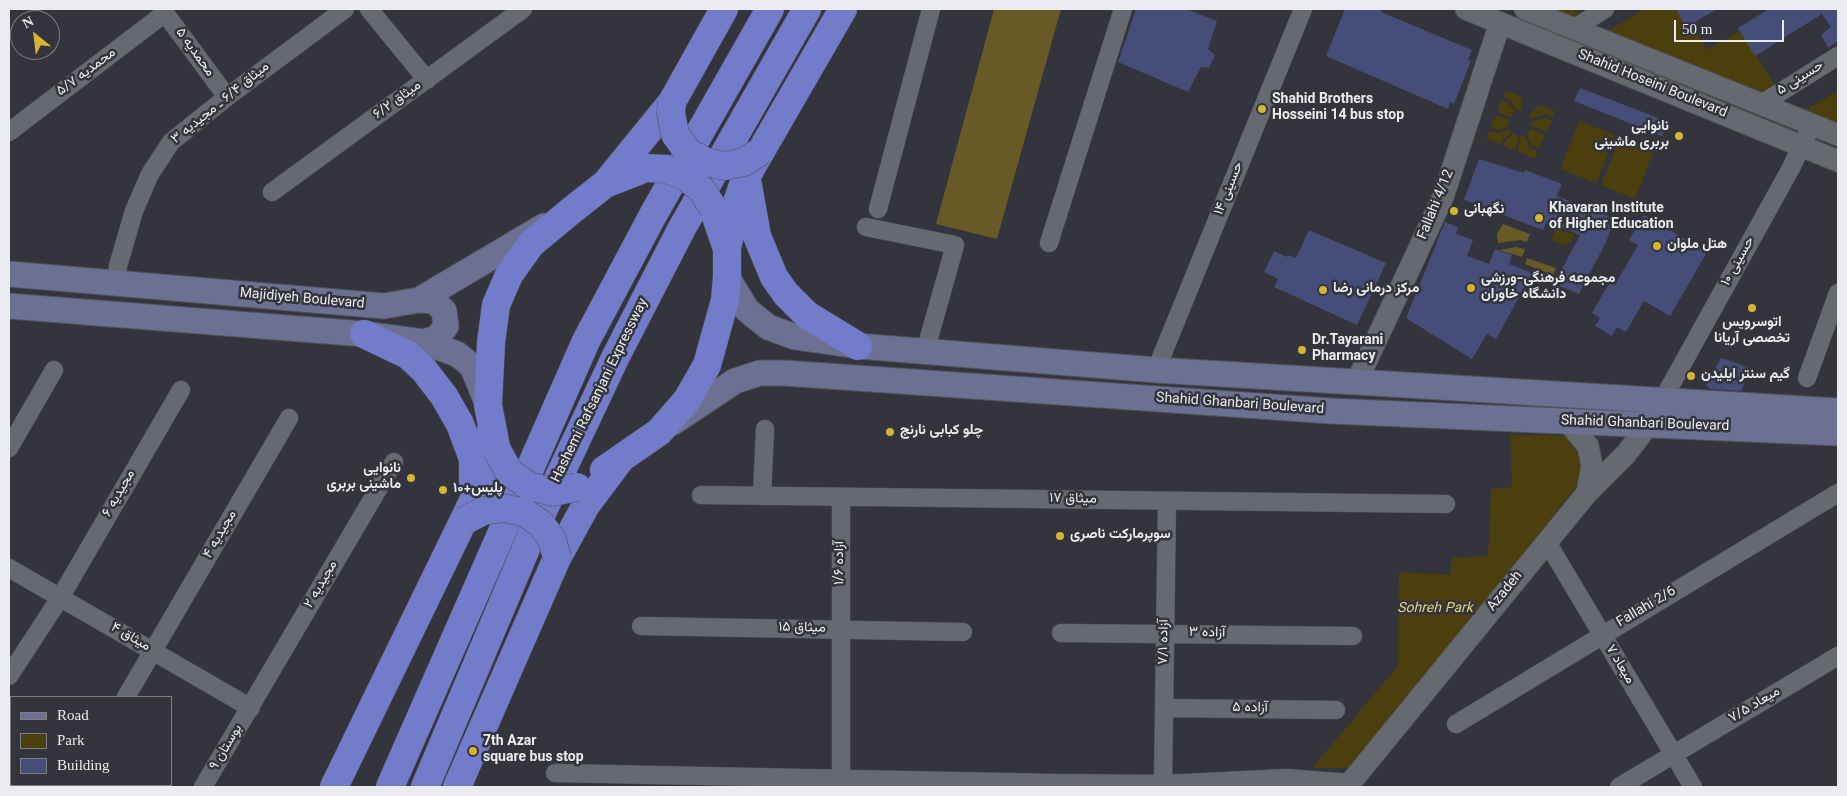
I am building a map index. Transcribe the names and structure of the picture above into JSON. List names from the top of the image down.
{
  "streets": {
    "highway": ["Hashemi Rafsanjani Expressway"],
    "main road": ["Majidiyeh Boulevard", "Shahid Ghanbari Boulevard"],
    "street": [
      "محمدیه ۵",
      "محمدیه ۵/۷",
      "حسینی ۵",
      "Shahid Hoseini Boulevard",
      "میثاق ۶/۲",
      "میثاق ۶/۴ ـ مجیدیه ۳",
      "حسینی ۱۴",
      "Fallahi 4/12",
      "حسینی ۱۰",
      "مجیدیه ۶",
      "میثاق ۱۷",
      "مجیدیه ۴",
      "آزاده ۱/۶",
      "مجیدیه ۲",
      "Azadeh",
      "Fallahi 2/6",
      "میثاق ۱۵",
      "آزاده ۳",
      "میثاق ۴",
      "آزاده ۷/۱",
      "میعاد ۷",
      "میعاد ۷/۵",
      "آزاده ۵",
      "بوستان ۹"
    ]
  },
  "crossings": [
    ["محمدیه ۵", "محمدیه ۵/۷"],
    ["محمدیه ۵", "میثاق ۶/۴ ـ مجیدیه ۳"],
    ["حسینی ۵", "Shahid Hoseini Boulevard"],
    ["Shahid Hoseini Boulevard", "Fallahi 4/12"],
    ["Shahid Hoseini Boulevard", "حسینی ۱۰"],
    ["میثاق ۶/۴ ـ مجیدیه ۳", "Majidiyeh Boulevard"],
    ["حسینی ۱۴", "Shahid Ghanbari Boulevard"],
    ["Fallahi 4/12", "Shahid Ghanbari Boulevard"],
    ["حسینی ۱۰", "Shahid Ghanbari Boulevard"],
    ["Shahid Ghanbari Boulevard", "Azadeh"],
    ["مجیدیه ۶", "میثاق ۴"],
    ["میثاق ۱۷", "آزاده ۱/۶"],
    ["میثاق ۱۷", "آزاده ۷/۱"],
    ["مجیدیه ۴", "میثاق ۴"],
    ["آزاده ۱/۶", "میثاق ۱۵"],
    ["مجیدیه ۲", "میثاق ۴"],
    ["مجیدیه ۲", "بوستان ۹"],
    ["Azadeh", "میعاد ۷"],
    ["Fallahi 2/6", "میعاد ۷"],
    ["آزاده ۳", "آزاده ۷/۱"],
    ["میثاق ۴", "بوستان ۹"],
    ["آزاده ۷/۱", "آزاده ۵"],
    ["میعاد ۷", "میعاد ۷/۵"]
  ],
  "parks": ["Sohreh Park"],
  "places": [
    "Shahid Brothers Hosseini 14 bus stop",
    "نانوایی بربری ماشینی",
    "نگهبانی",
    "Khavaran Institute of Higher Education",
    "هتل ملوان",
    "مجموعه فرهنگی-ورزشی دانشگاه خاوران",
    "مرکز درمانی رضا",
    "اتوسرویس تخصصی آریانا",
    "Dr.Tayarani Pharmacy",
    "گیم سنتر ایلیدن",
    "چلو کبابی نارنج",
    "نانوایی ماشینی بربری",
    "پلیس+۱۰",
    "سوپرمارکت ناصری",
    "7th Azar square bus stop"
  ],
  "legend": ["Road", "Park", "Building"],
  "scale_bar": "50 m",
  "north": "top left"
}
